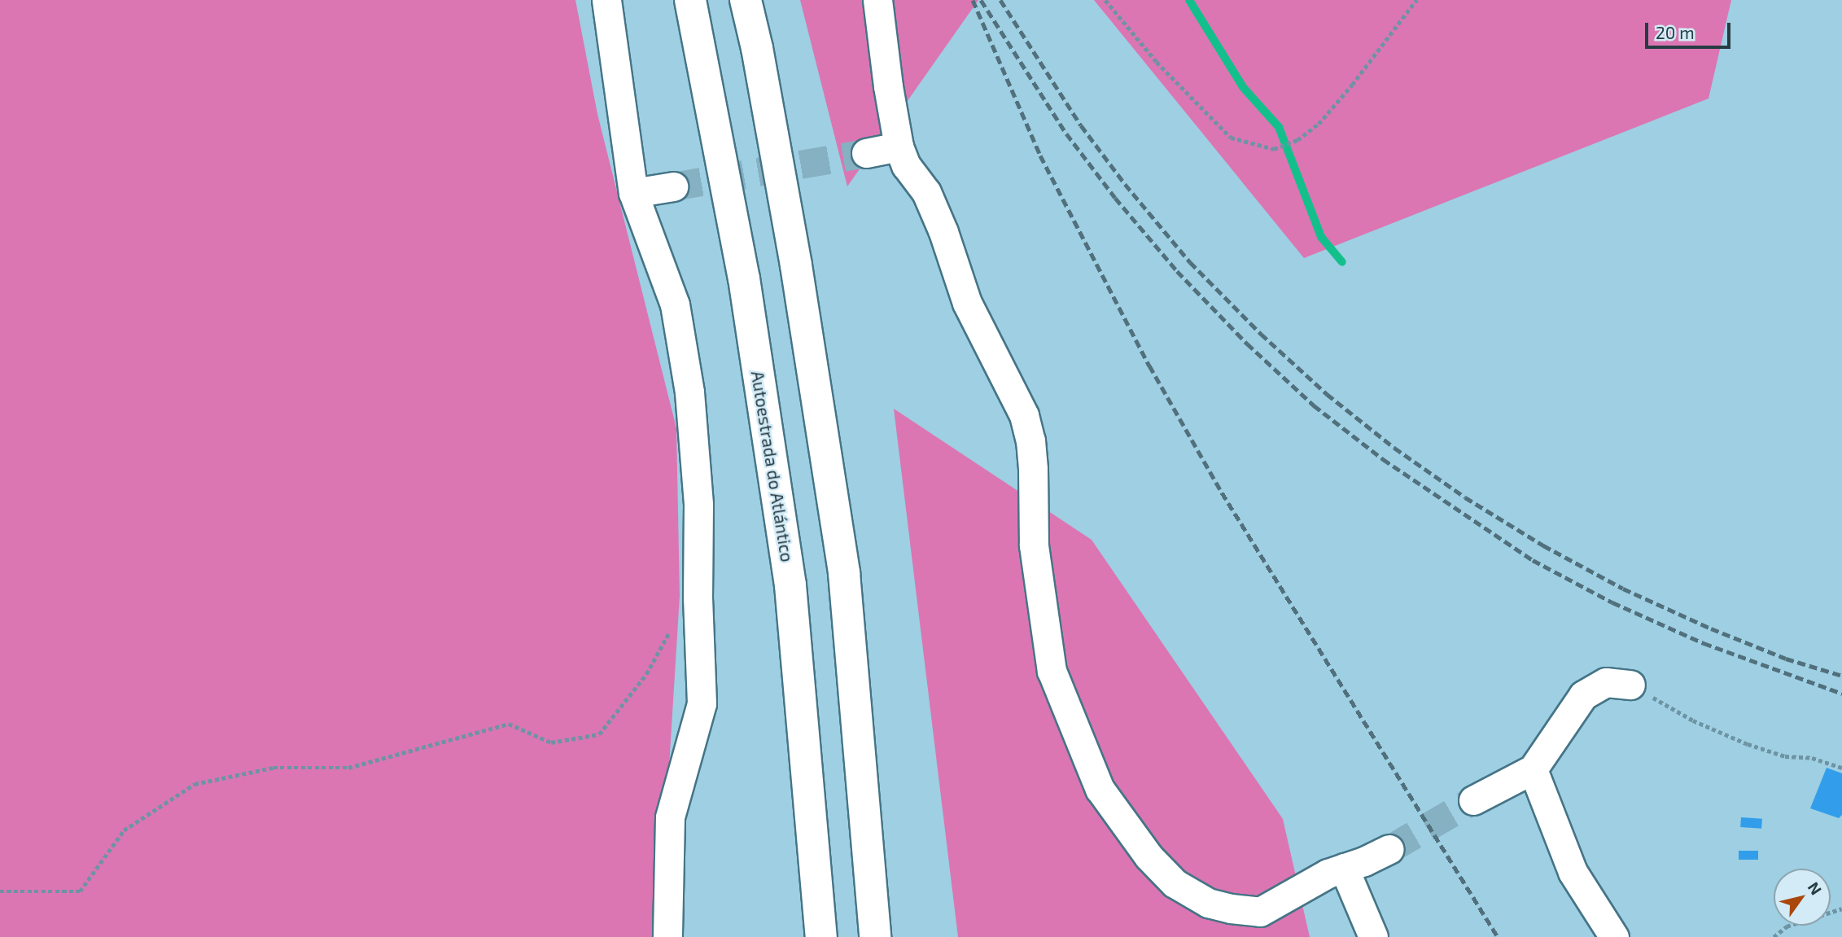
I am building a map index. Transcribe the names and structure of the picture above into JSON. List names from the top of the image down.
{
  "streets": {
    "highway": ["Autoestrada do Atlántico"]
  },
  "scale_bar": "20 m",
  "north": "top right"
}
